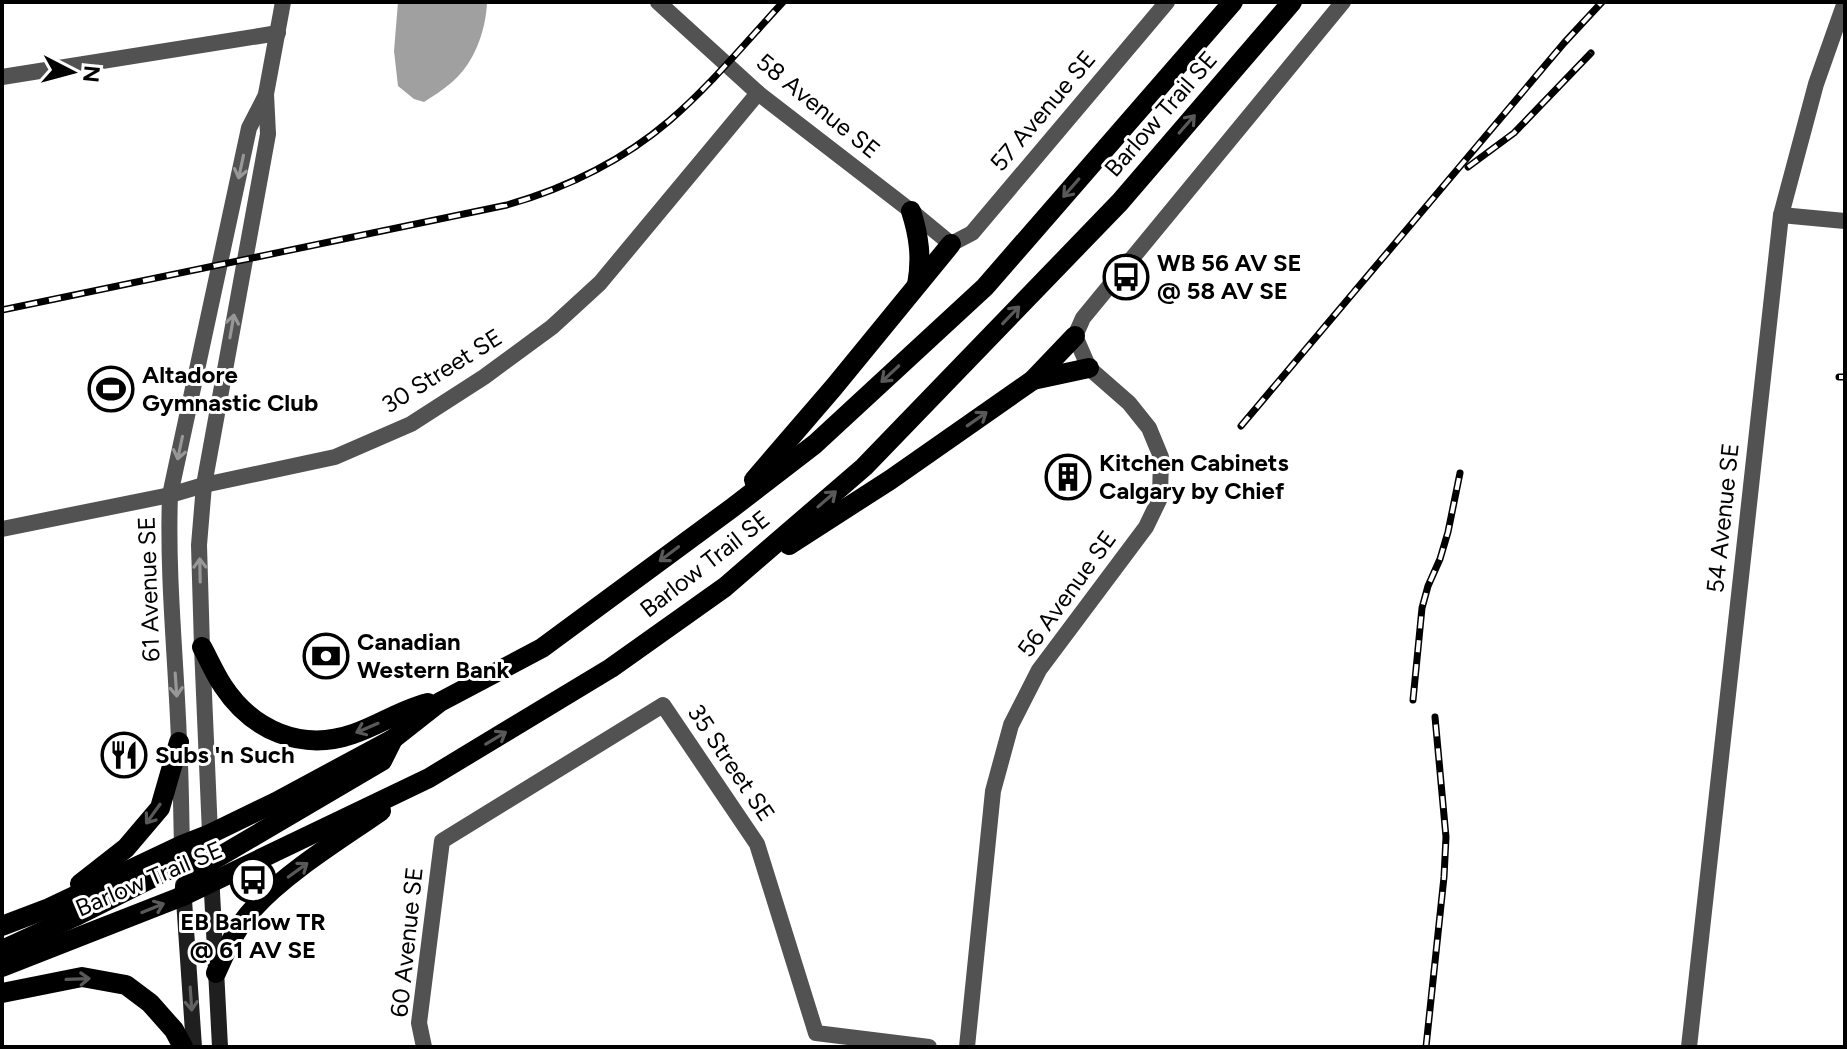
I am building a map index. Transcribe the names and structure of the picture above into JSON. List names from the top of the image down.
{
  "streets": {
    "main road": ["Barlow Trail SE"],
    "street": [
      "58 Avenue SE",
      "57 Avenue SE",
      "30 Street SE",
      "54 Avenue SE",
      "61 Avenue SE",
      "56 Avenue SE",
      "35 Street SE",
      "60 Avenue SE"
    ]
  },
  "crossings": [
    ["58 Avenue SE", "57 Avenue SE"],
    ["58 Avenue SE", "30 Street SE"],
    ["Barlow Trail SE", "61 Avenue SE"],
    ["30 Street SE", "61 Avenue SE"],
    ["35 Street SE", "60 Avenue SE"]
  ],
  "places": {
    "bus stop": ["WB 56 AV SE @ 58 AV SE", "EB Barlow TR @ 61 AV SE"],
    "sports": ["Altadore Gymnastic Club"],
    "building": ["Kitchen Cabinets Calgary by Chief"],
    "bank": ["Canadian Western Bank"],
    "restaurant": ["Subs 'n Such"]
  },
  "north": "right"
}
